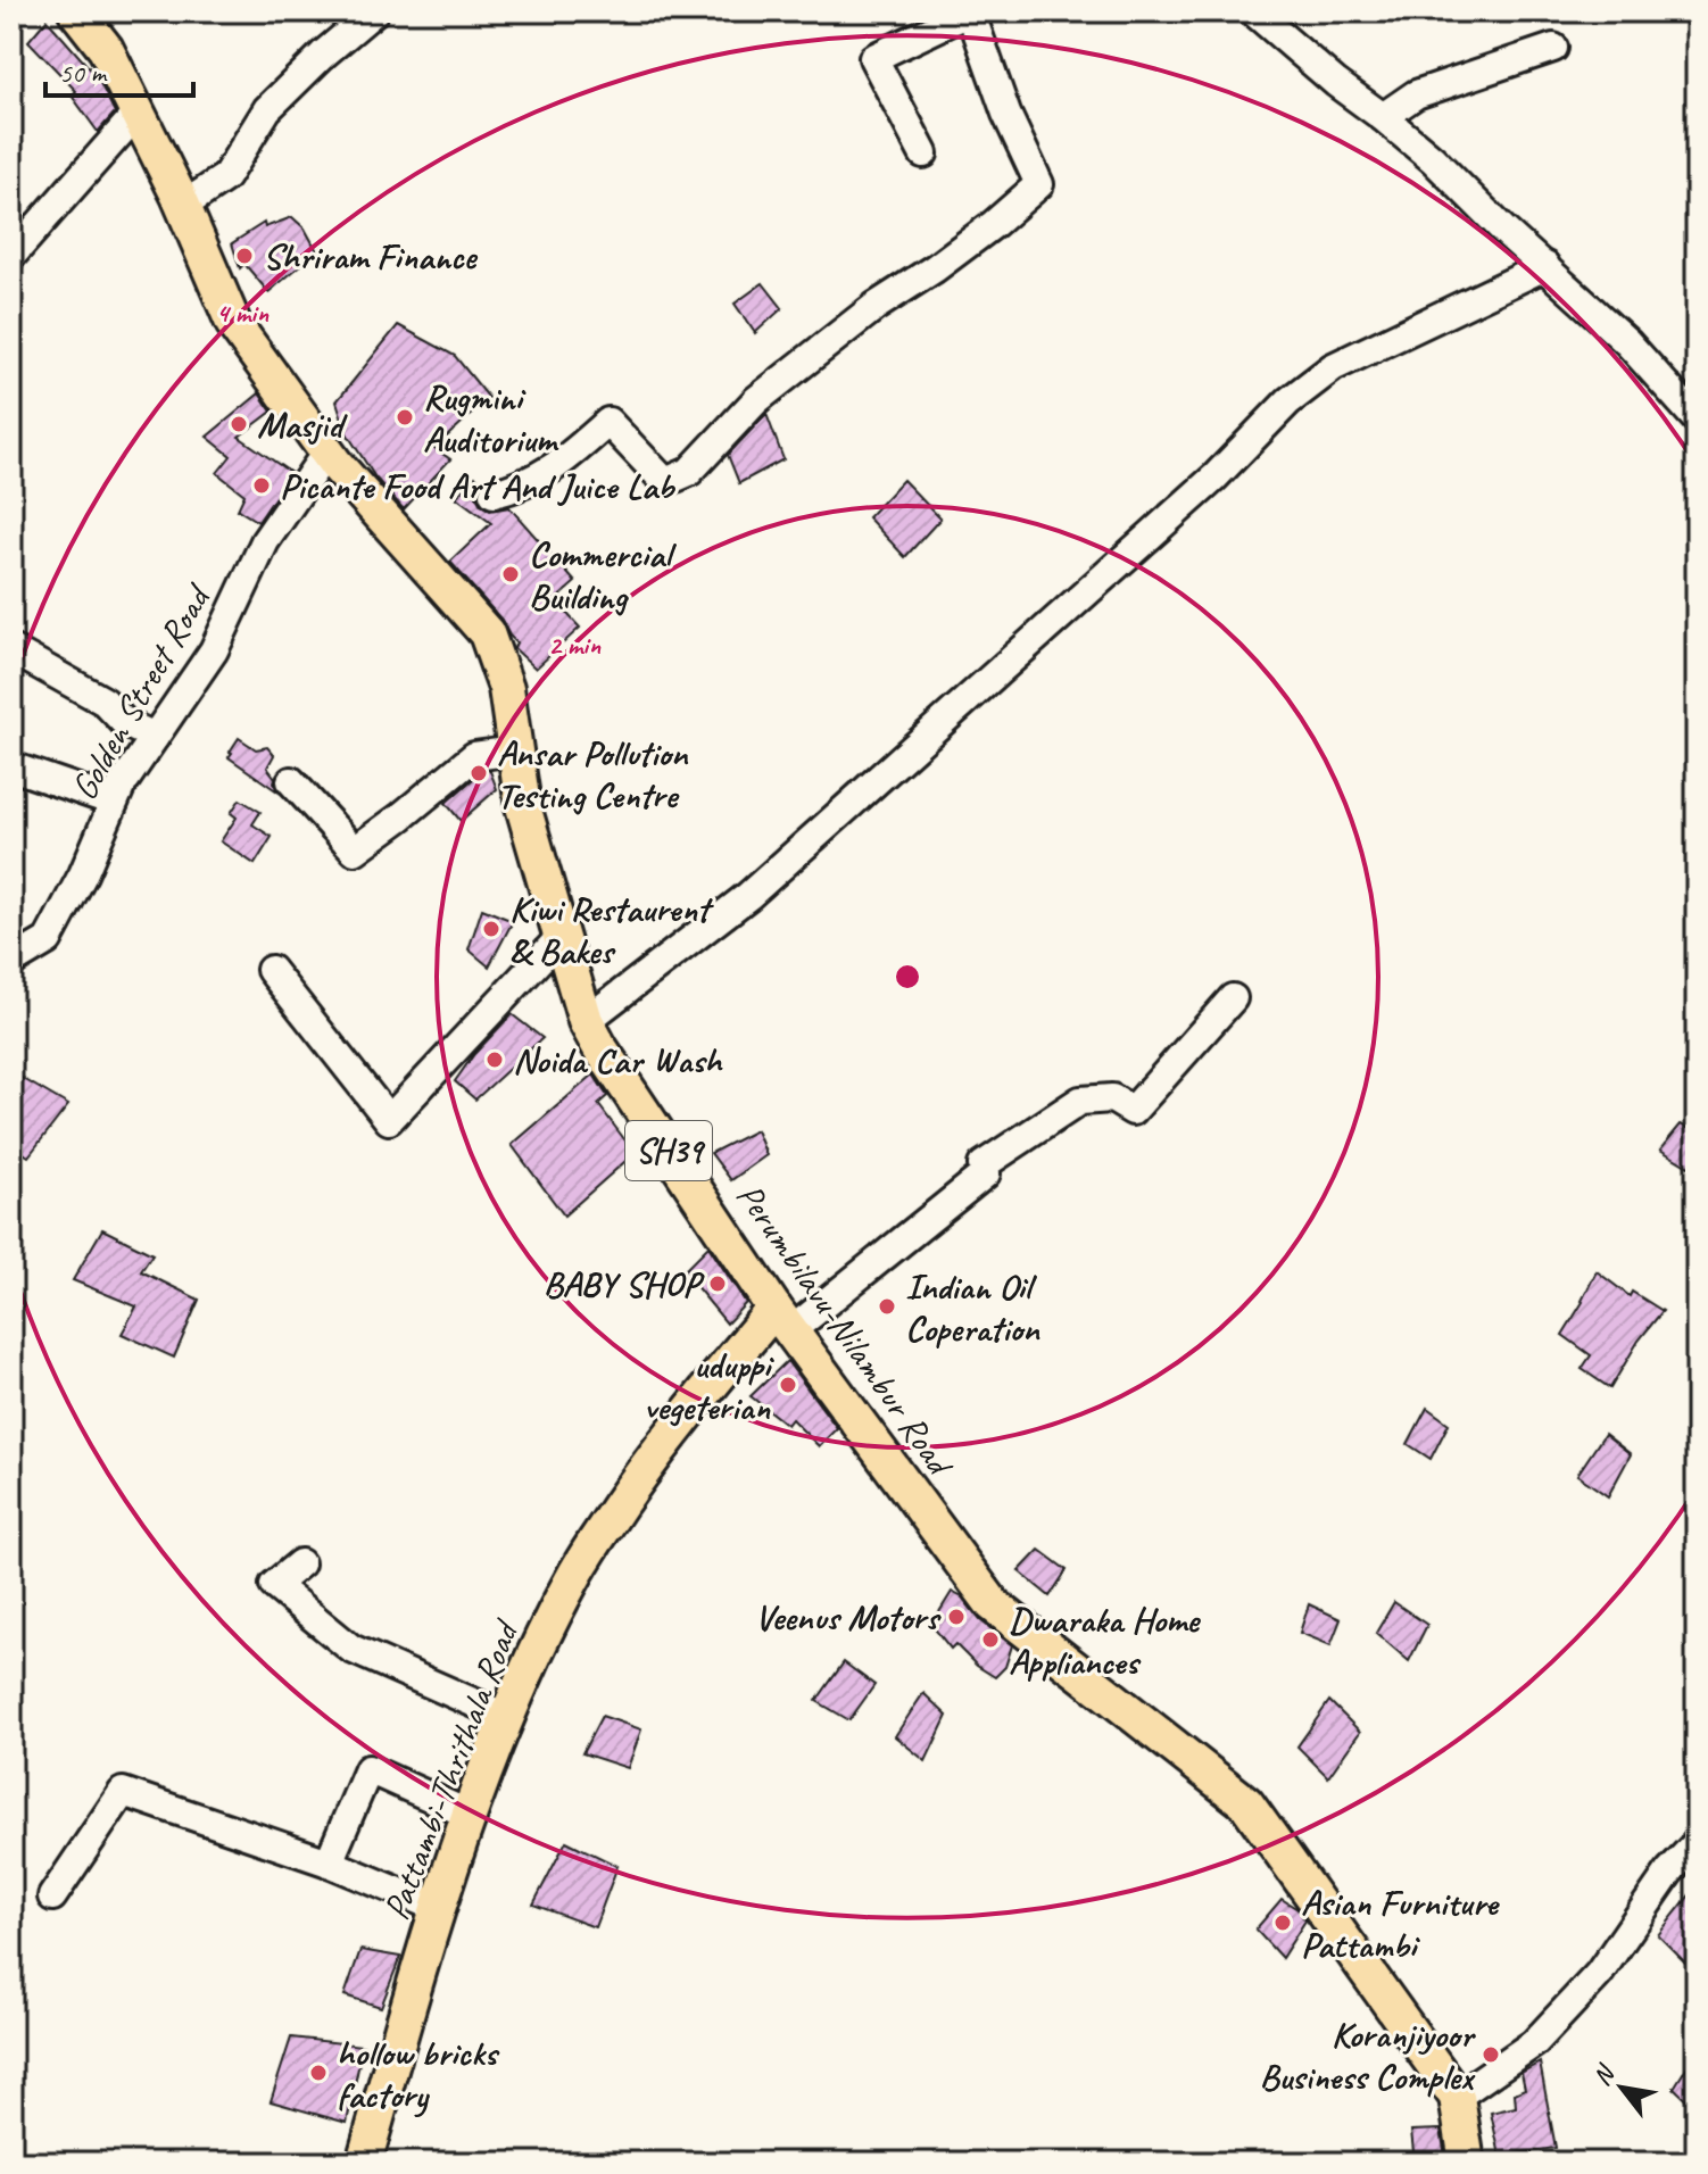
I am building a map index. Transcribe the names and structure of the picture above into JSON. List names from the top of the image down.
{
  "streets": {
    "main road": ["SH39", "Perumbilavu-Nilambur Road", "Pattambi-Thrithala Road"],
    "street": ["Golden Street Road"]
  },
  "crossings": [
    ["Golden Street Road", "Perumbilavu-Nilambur Road"],
    ["Perumbilavu-Nilambur Road", "Pattambi-Thrithala Road"]
  ],
  "places": [
    "Shriram Finance",
    "Rugmini Auditorium",
    "Masjid",
    "Picante Food Art And Juice Lab",
    "Commercial Building",
    "Ansar Pollution Testing Centre",
    "Kiwi Restaurent & Bakes",
    "Noida Car Wash",
    "BABY SHOP",
    "Indian Oil Coperation",
    "uduppi vegeterian",
    "Veenus Motors",
    "Dwaraka Home Appliances",
    "Asian Furniture Pattambi",
    "Koranjiyoor Business Complex",
    "hollow bricks factory"
  ],
  "scale_bar": "50 m",
  "north": "top left",
  "rings": ["4 min", "2 min"]
}
